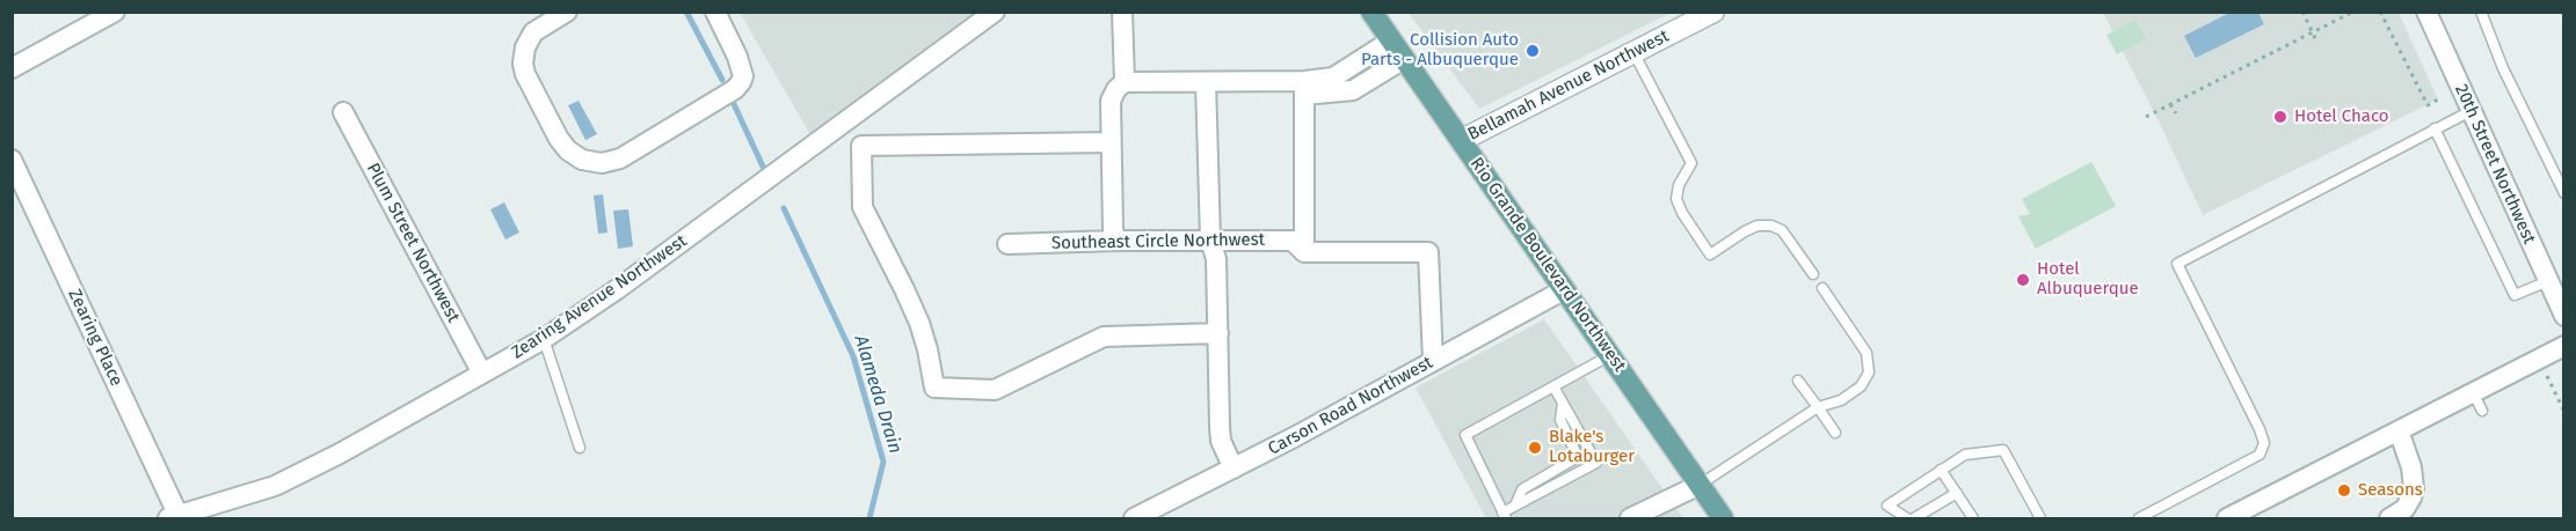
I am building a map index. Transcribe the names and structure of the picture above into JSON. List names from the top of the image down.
{
  "streets": {
    "main road": ["Rio Grande Boulevard Northwest"],
    "street": [
      "Bellamah Avenue Northwest",
      "20th Street Northwest",
      "Southeast Circle Northwest",
      "Plum Street Northwest",
      "Zearing Avenue Northwest",
      "Zearing Place",
      "Carson Road Northwest"
    ]
  },
  "crossings": [
    ["Bellamah Avenue Northwest", "Rio Grande Boulevard Northwest"],
    ["Southeast Circle Northwest", "Carson Road Northwest"],
    ["Plum Street Northwest", "Zearing Avenue Northwest"],
    ["Rio Grande Boulevard Northwest", "Carson Road Northwest"],
    ["Zearing Avenue Northwest", "Zearing Place"]
  ],
  "water": ["Alameda Drain"],
  "places": [
    "Collision Auto Parts - Albuquerque",
    "Hotel Chaco",
    "Hotel Albuquerque",
    "Blake's Lotaburger",
    "Seasons"
  ]
}
